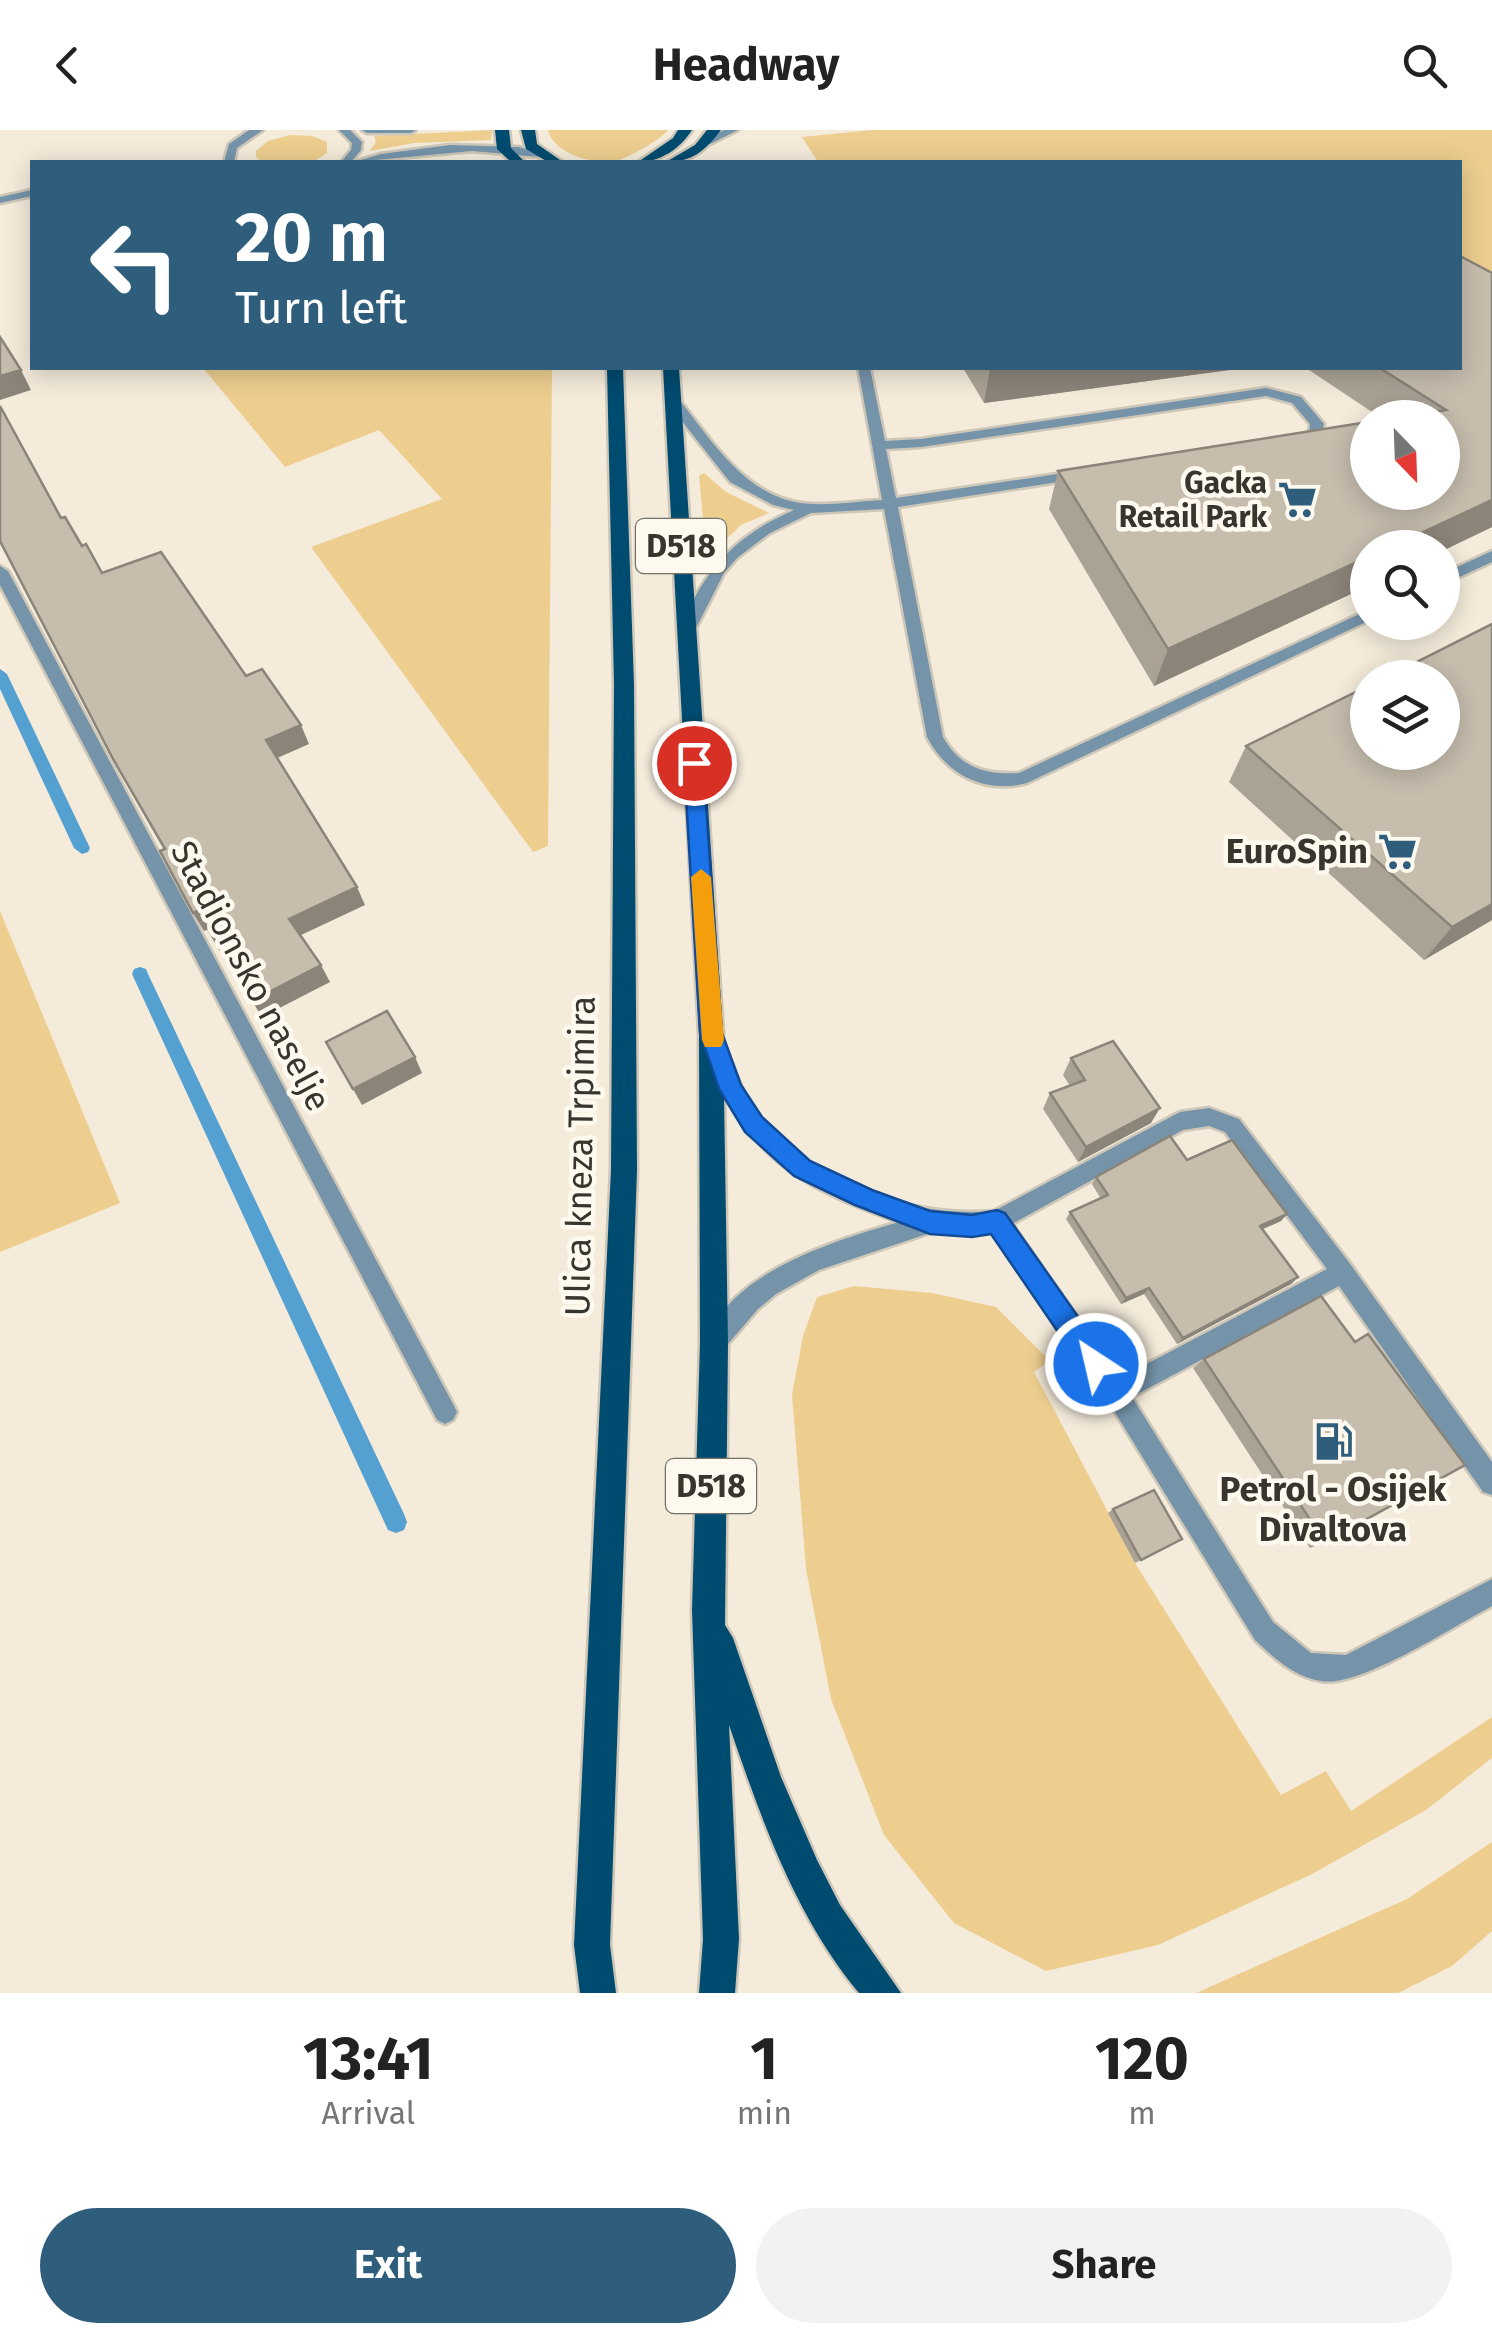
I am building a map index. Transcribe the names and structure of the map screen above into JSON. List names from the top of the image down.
{
  "streets": {
    "main road": ["D518", "Ulica kneza Trpimira"],
    "street": ["Stadionsko naselje"]
  },
  "places": {
    "supermarket": ["Gacka Retail Park", "EuroSpin"],
    "fuel station": ["Petrol - Osijek Divaltova"]
  },
  "north": "bottom right",
  "page": {
    "header": "Headway",
    "turn": ["20 m", "Turn left"],
    "eta": [
      "13:41",
      "Arrival",
      "1",
      "min",
      "120",
      "m"
    ],
    "buttons": ["Exit", "Share"]
  }
}
